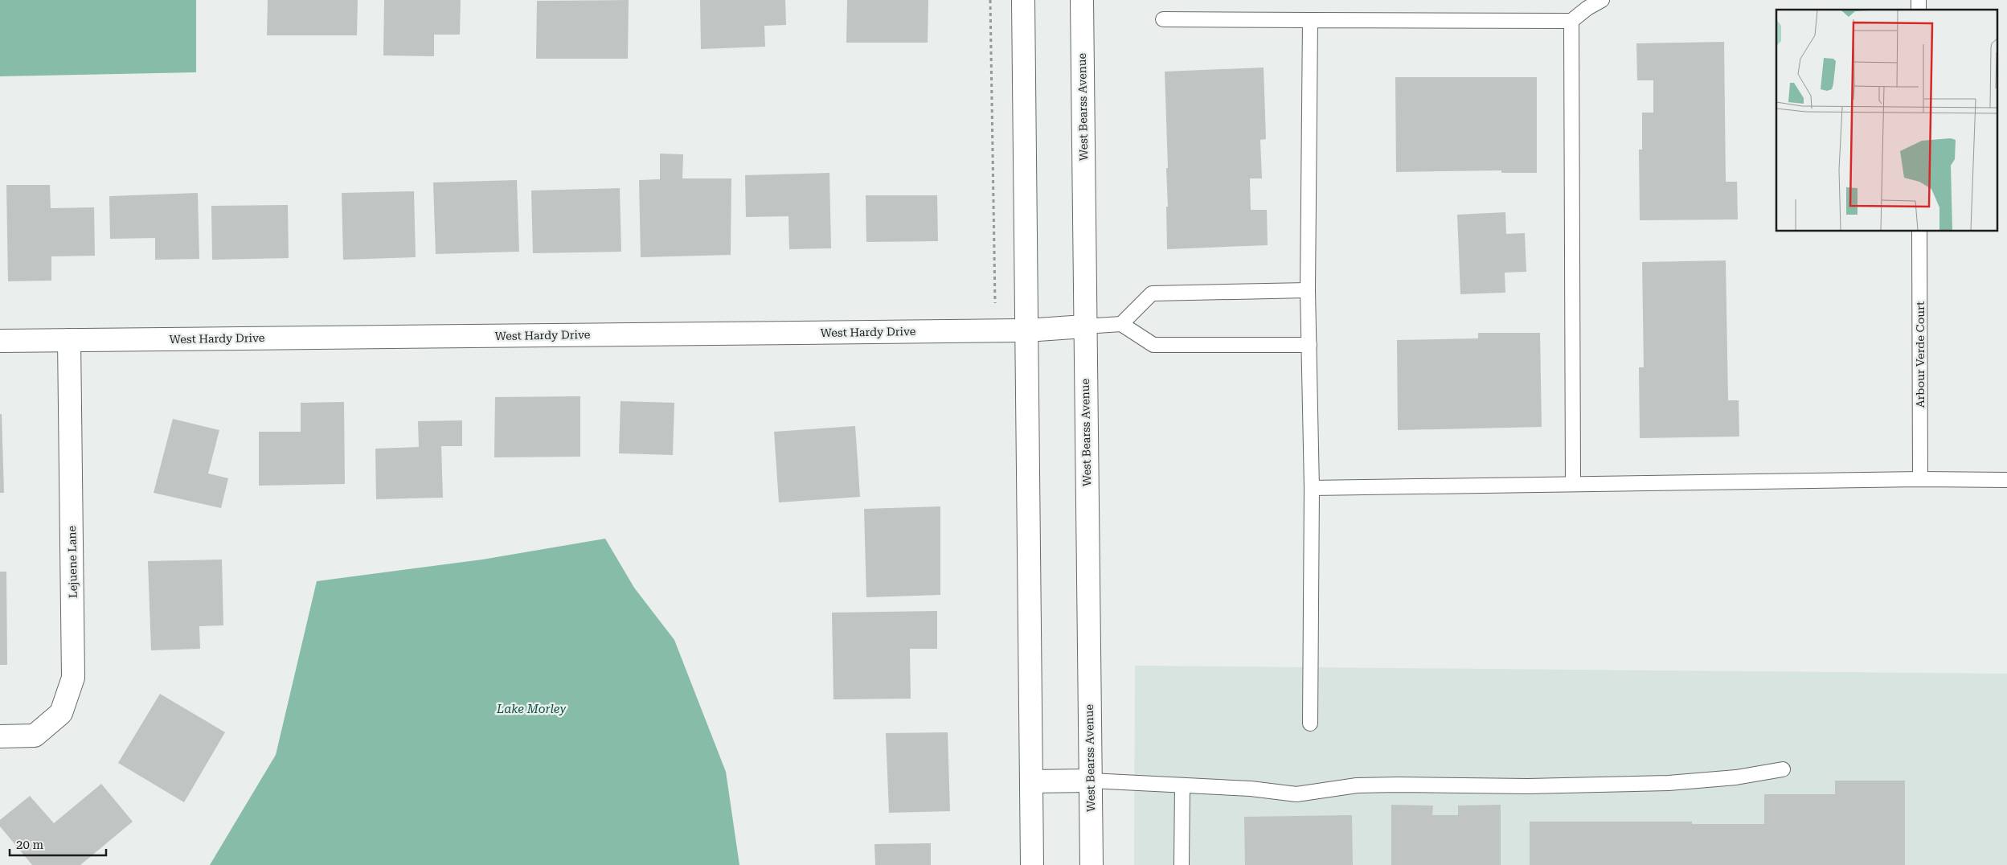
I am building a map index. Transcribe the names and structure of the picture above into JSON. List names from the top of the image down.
{
  "streets": {
    "main road": ["West Bearss Avenue", "West Hardy Drive", "Lejuene Lane"],
    "lane": ["Arbour Verde Court"]
  },
  "crossings": [
    ["West Bearss Avenue", "West Hardy Drive"],
    ["West Hardy Drive", "Lejuene Lane"]
  ],
  "water": ["Lake Morley"],
  "scale_bar": "20 m"
}
